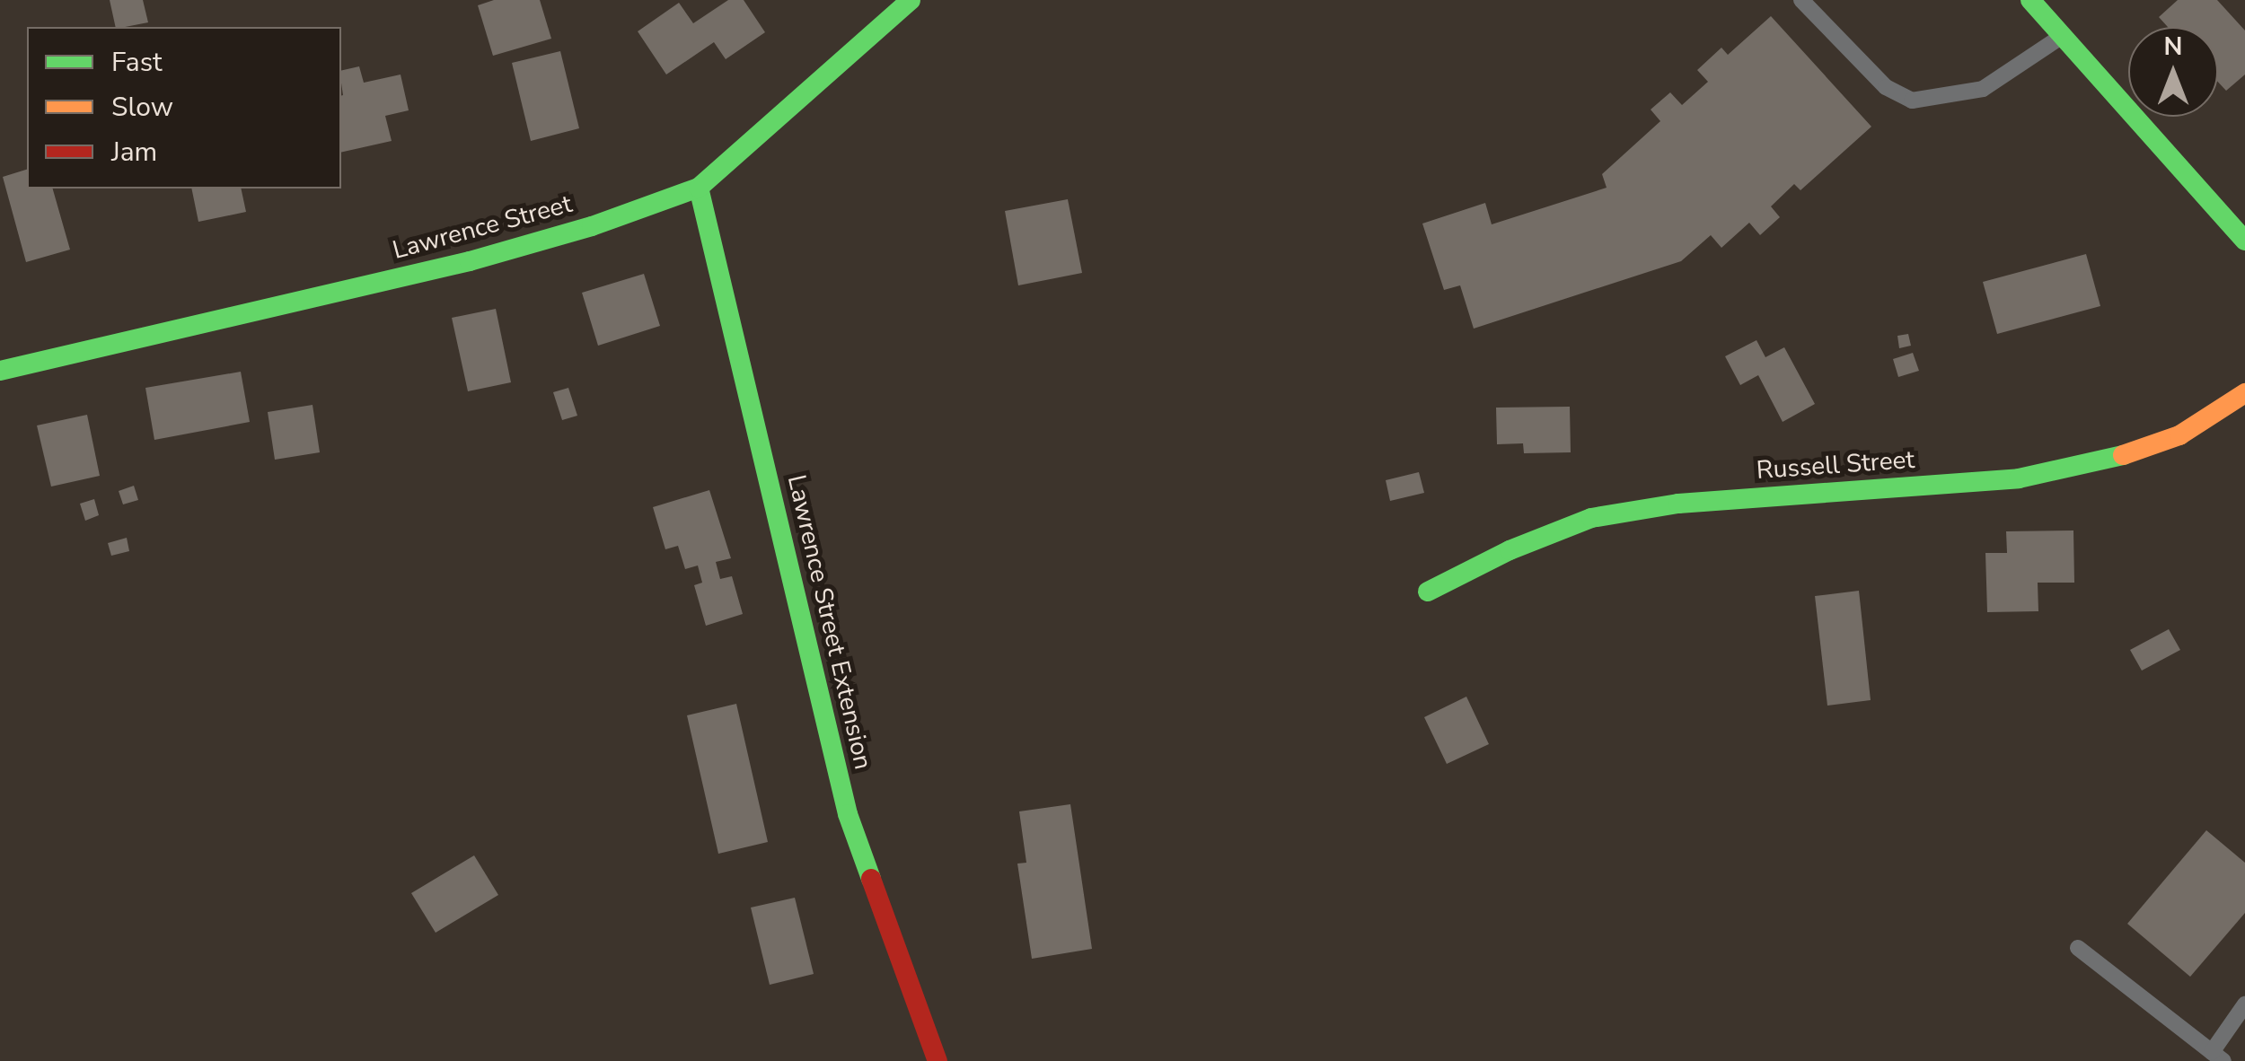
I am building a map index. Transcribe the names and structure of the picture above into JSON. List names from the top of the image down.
{
  "streets": {
    "street": ["Lawrence Street", "Russell Street", "Lawrence Street Extension"]
  },
  "crossings": [
    ["Lawrence Street", "Lawrence Street Extension"]
  ],
  "legend": ["Fast", "Slow", "Jam"],
  "north": "top"
}
